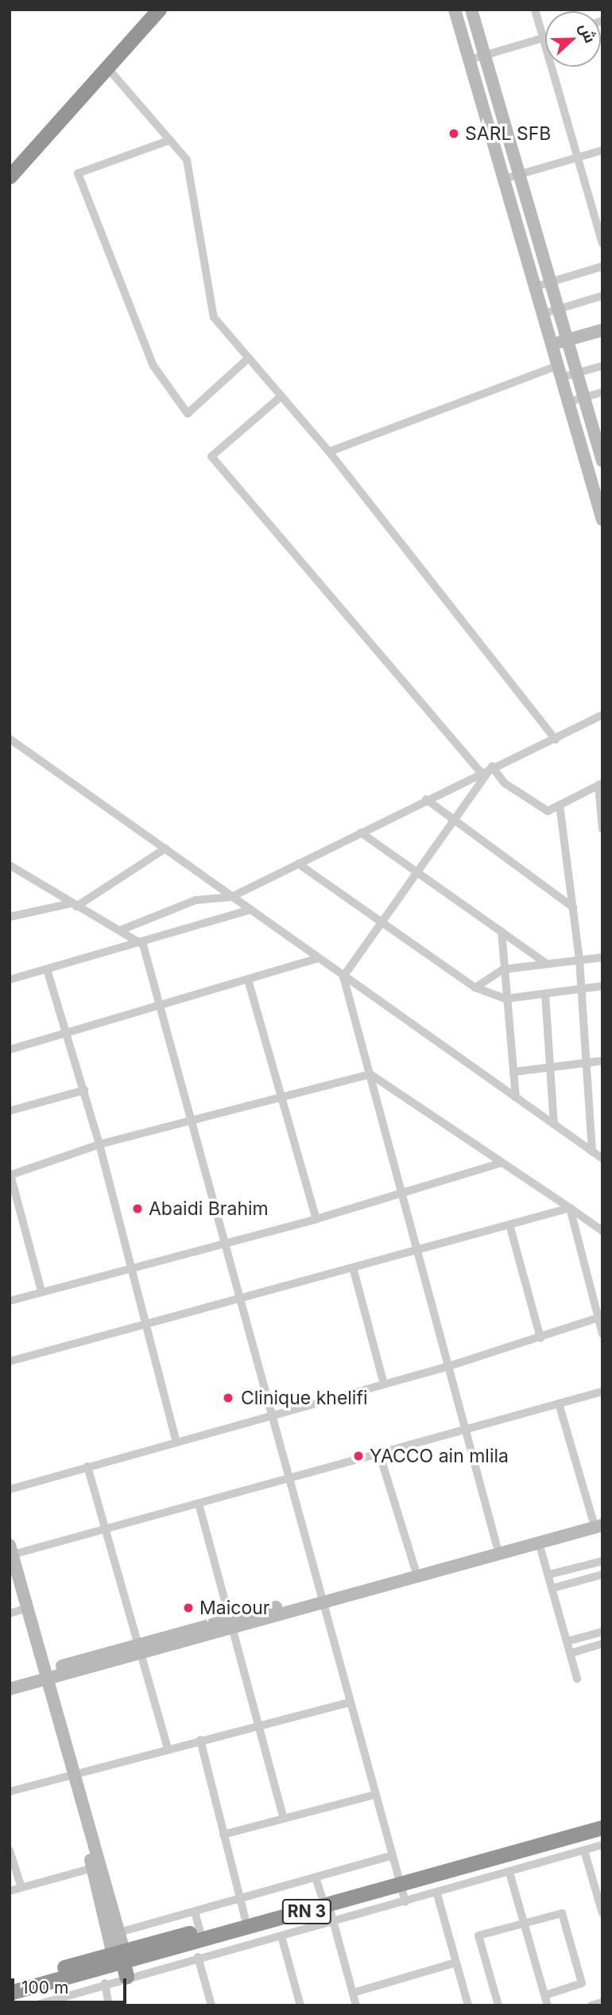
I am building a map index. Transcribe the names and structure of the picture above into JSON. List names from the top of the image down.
{
  "streets": {
    "highway": ["RN 3"]
  },
  "places": [
    "SARL SFB",
    "Abaidi Brahim",
    "Clinique khelifi",
    "YACCO ain mlila",
    "Maicour"
  ],
  "scale_bar": "100 m",
  "north": "right"
}
